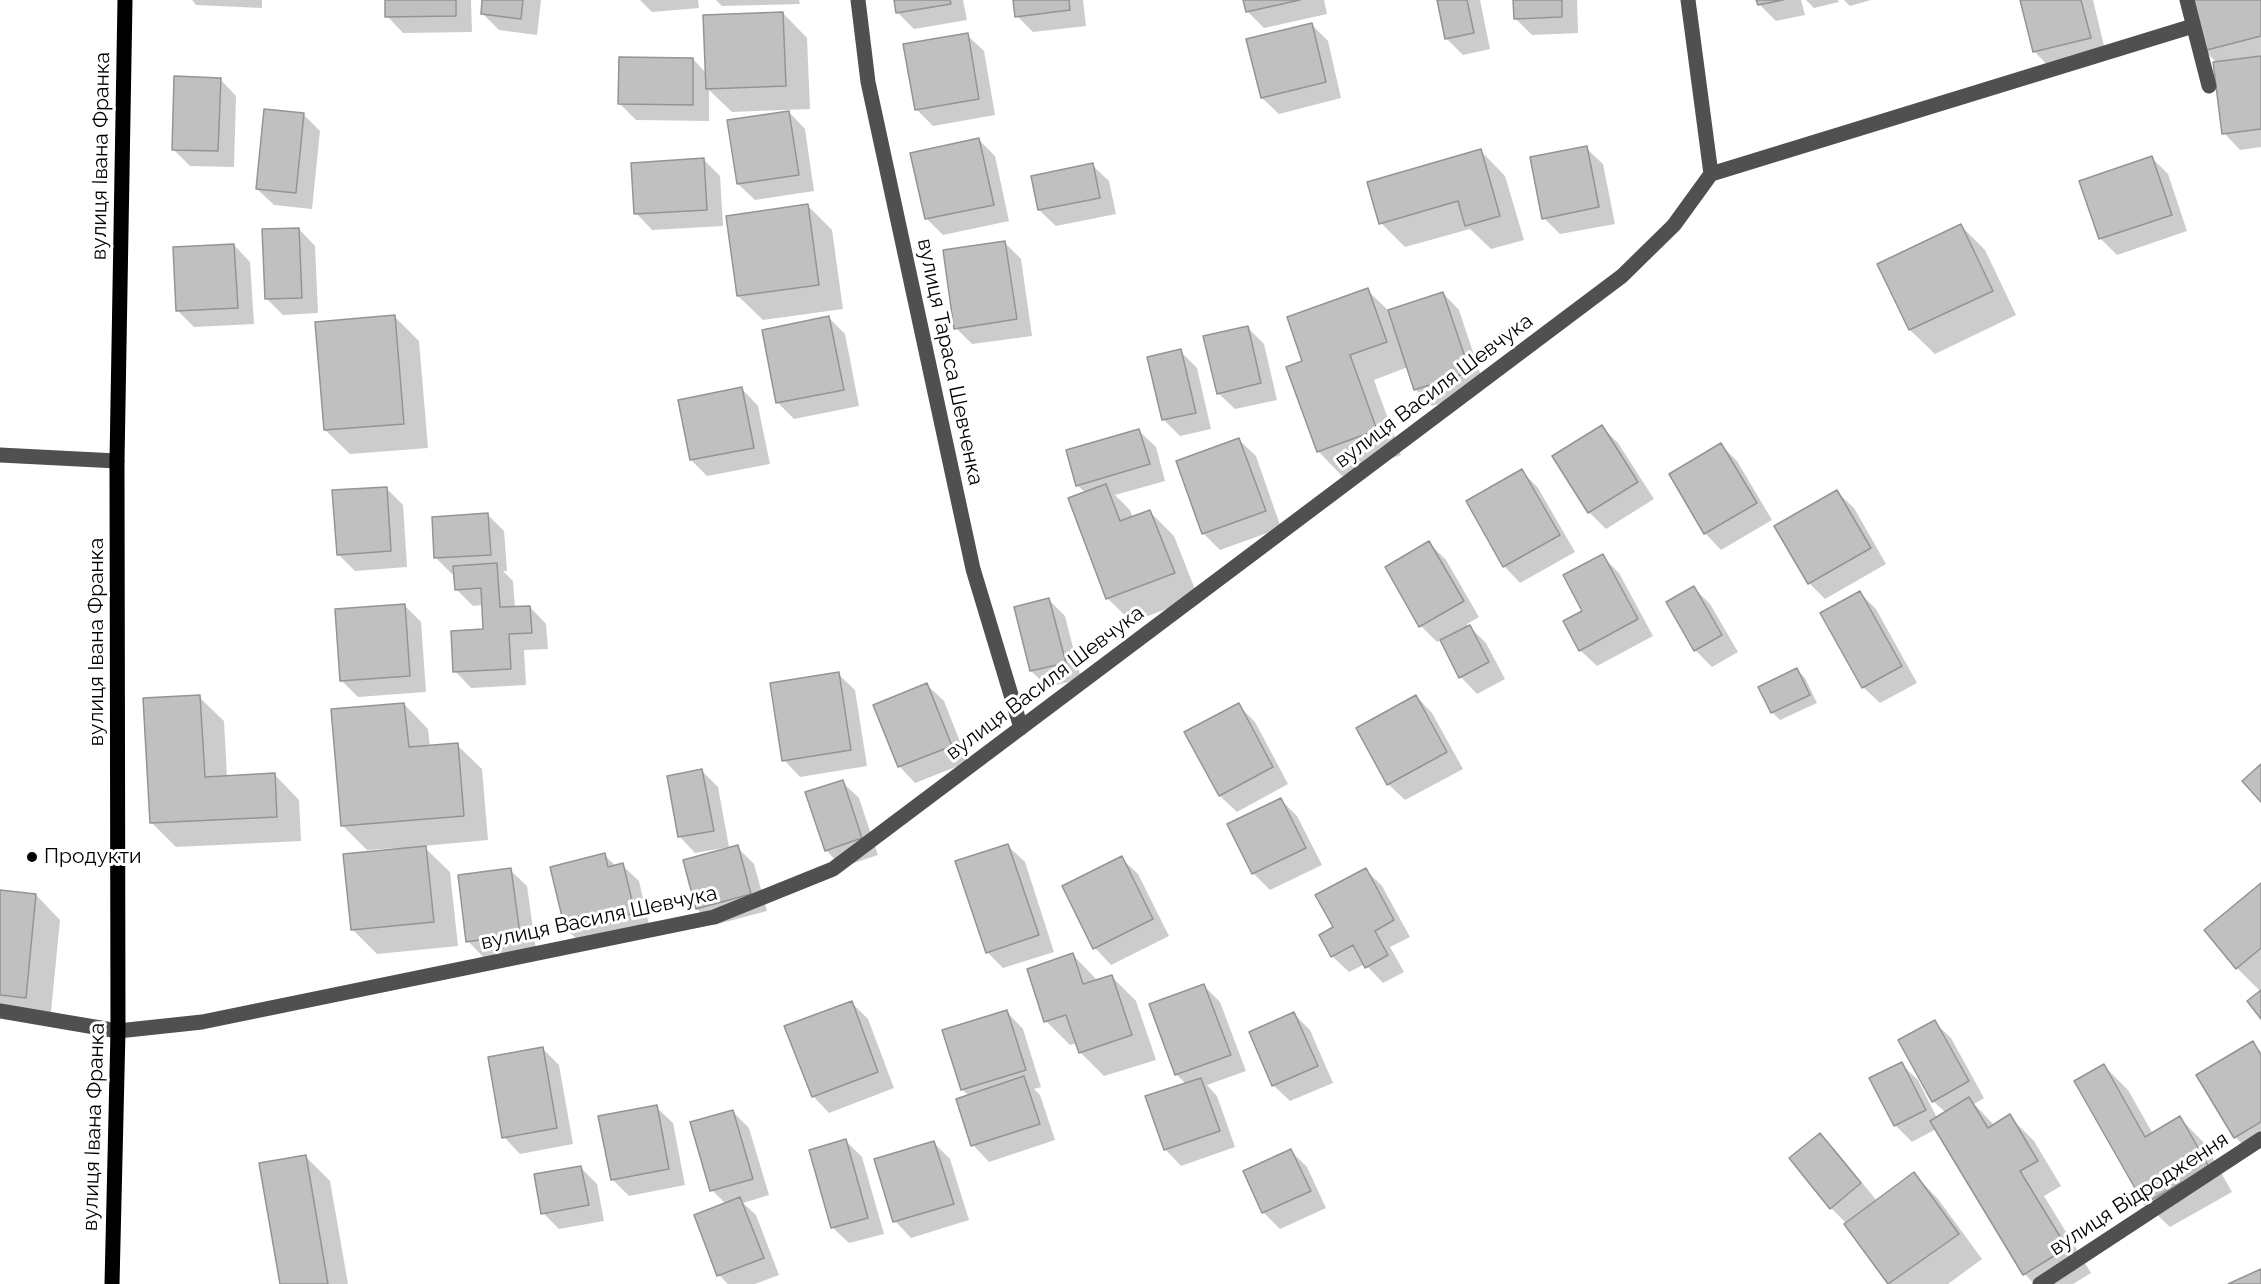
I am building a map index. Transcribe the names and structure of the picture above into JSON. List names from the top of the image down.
{
  "streets": {
    "main road": ["вулиця Івана Франка"],
    "street": ["вулиця Тараса Шевченка", "вулиця Василя Шевчука", "вулиця Відродження"]
  },
  "crossings": [
    ["вулиця Івана Франка", "вулиця Василя Шевчука"],
    ["вулиця Тараса Шевченка", "вулиця Василя Шевчука"]
  ],
  "places": ["Продукти"]
}
